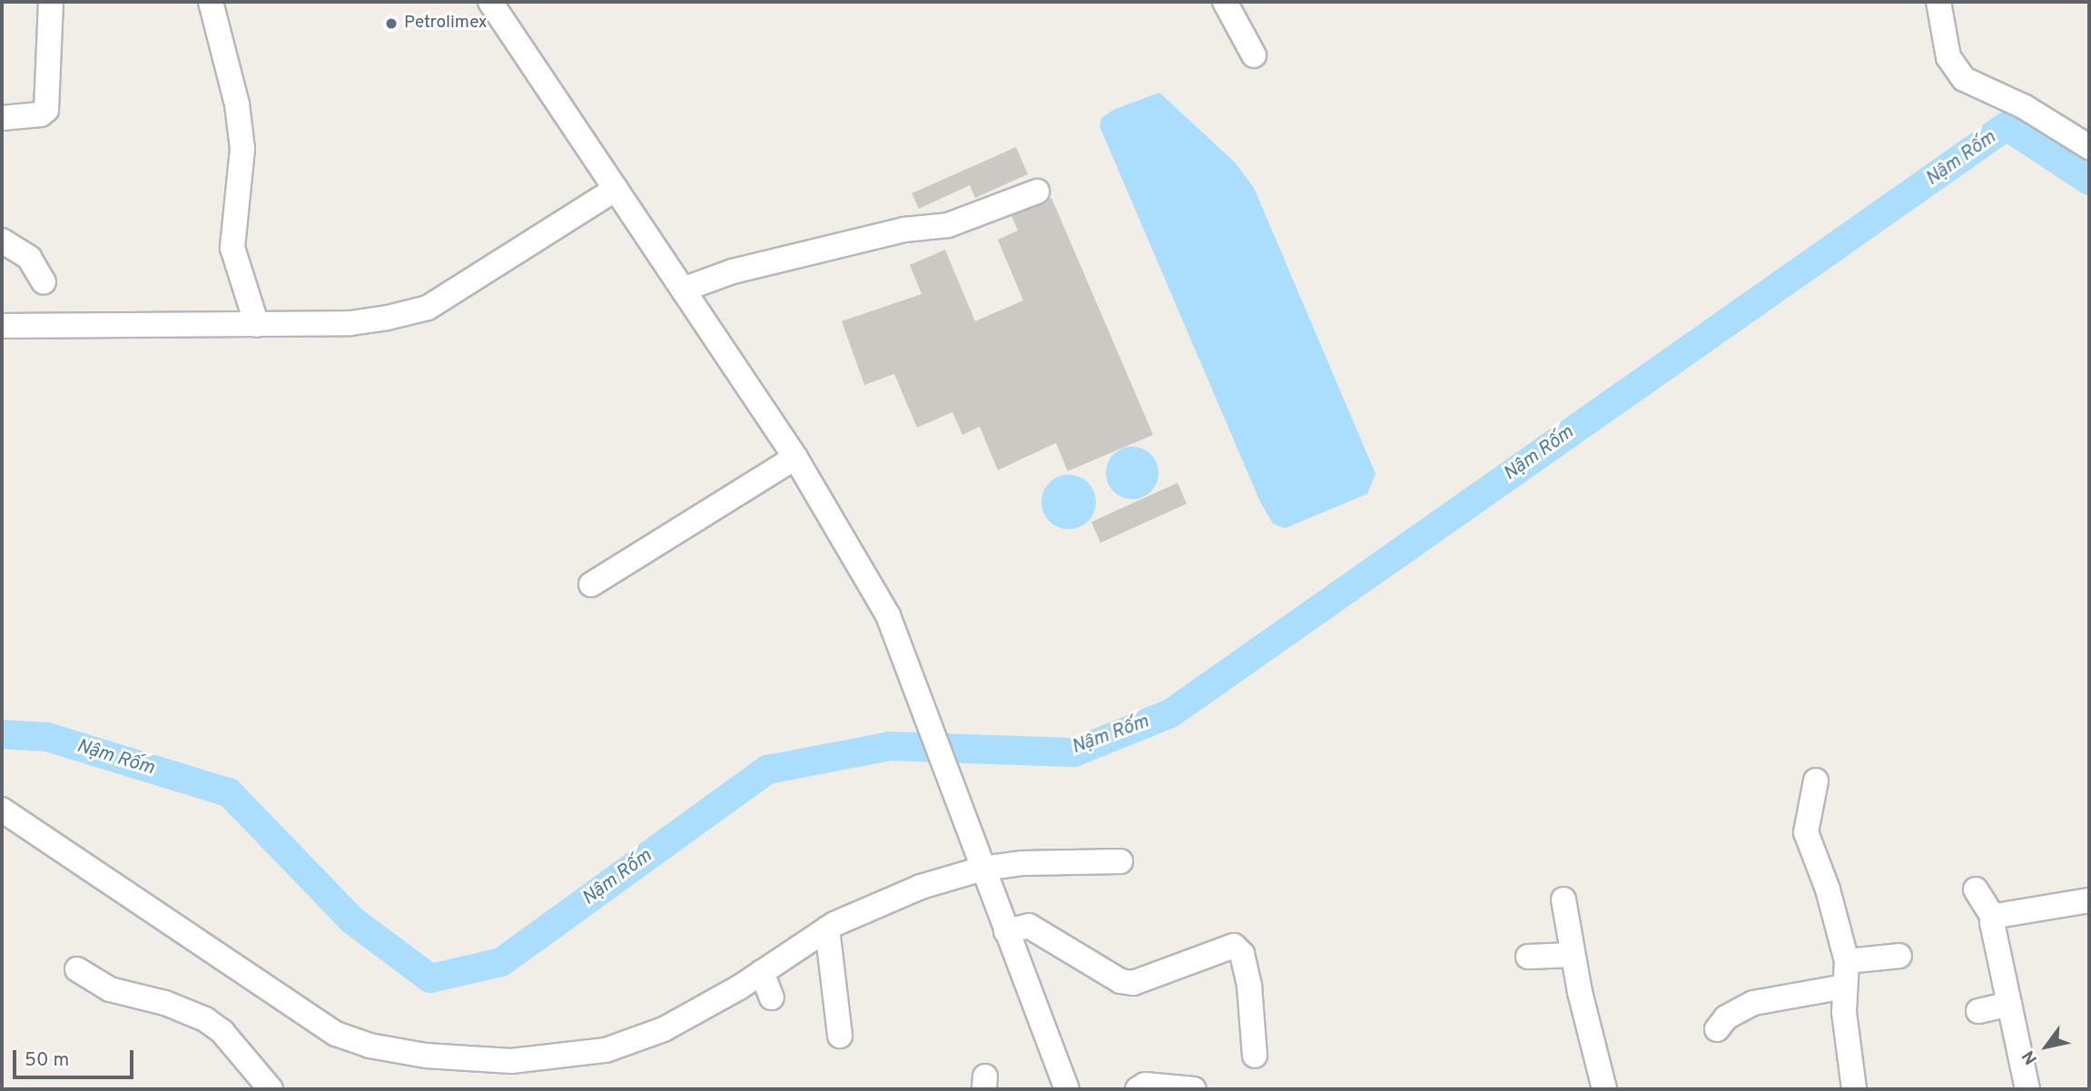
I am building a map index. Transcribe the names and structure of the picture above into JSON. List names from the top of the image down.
{
  "water": ["Nậm Rốm"],
  "places": ["Petrolimex"],
  "scale_bar": "50 m",
  "north": "bottom left"
}
